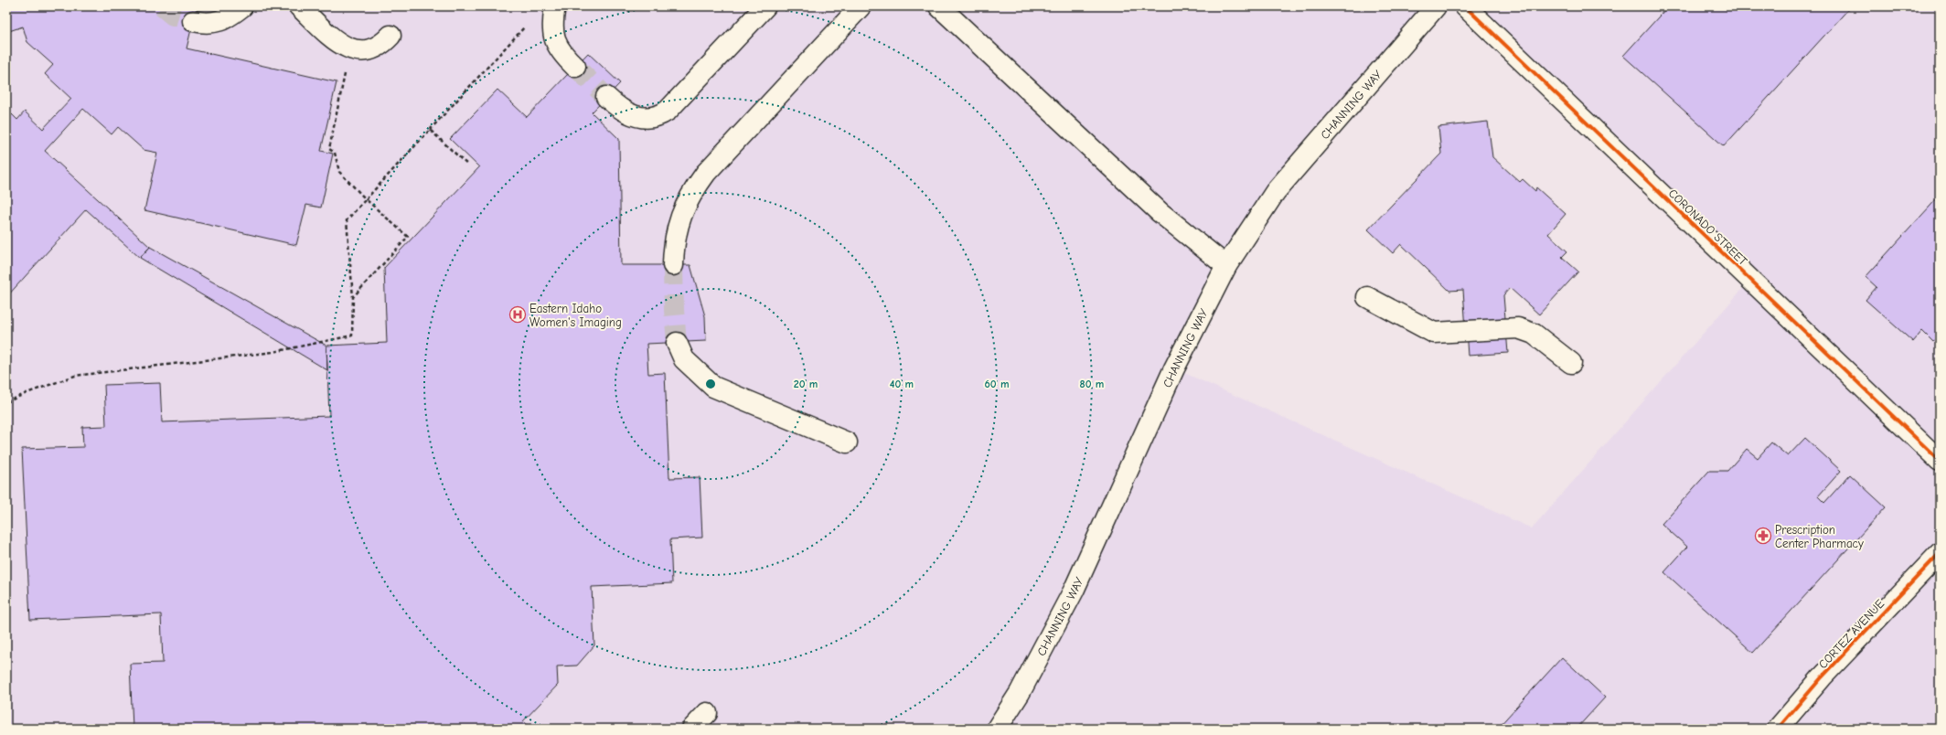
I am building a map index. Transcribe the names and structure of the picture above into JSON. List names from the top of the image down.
{
  "streets": {
    "street": ["CHANNING WAY", "CORONADO STREET", "CORTEZ AVENUE"]
  },
  "places": {
    "hospital": ["Eastern Idaho Women's Imaging"],
    "pharmacy": ["Prescription Center Pharmacy"]
  },
  "rings": [
    "20 m",
    "40 m",
    "60 m",
    "80 m"
  ]
}
